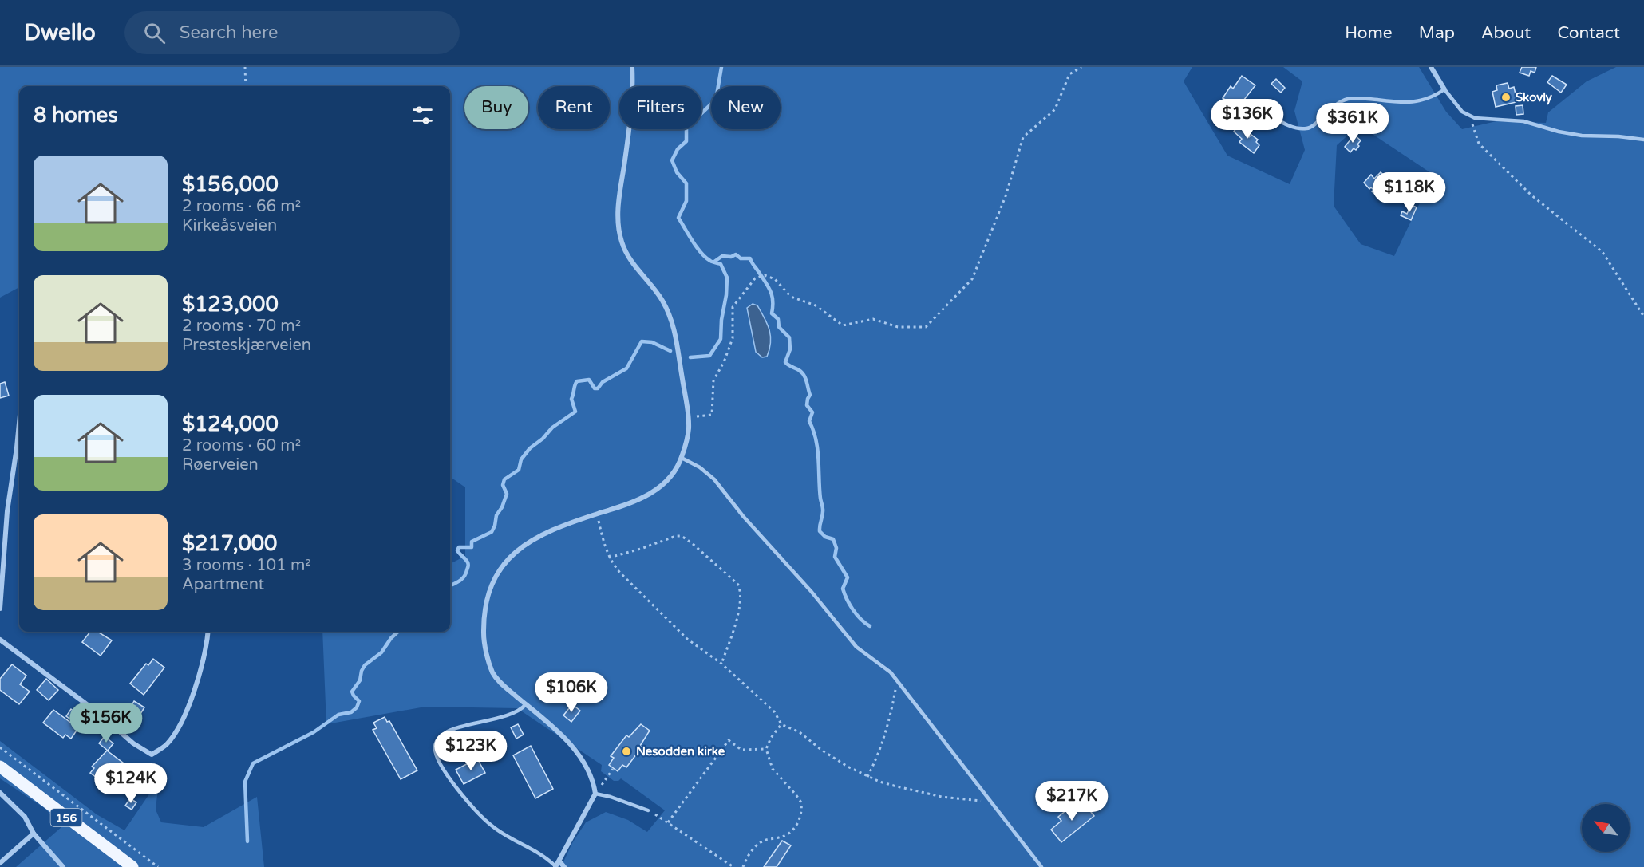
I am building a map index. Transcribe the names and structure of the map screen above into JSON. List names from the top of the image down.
{
  "streets": {
    "main road": ["156"]
  },
  "places": ["Skovly", "Nesodden kirke"],
  "north": "top left",
  "page": {
    "header": "Dwello",
    "search": "Search here",
    "nav": [
      "Home",
      "Map",
      "About",
      "Contact"
    ],
    "chip": [
      "Buy",
      "Rent",
      "Filters",
      "New"
    ],
    "heading": "8 homes",
    "price": [
      "$136K",
      "$361K",
      "$118K",
      "$106K",
      "$156K",
      "$123K",
      "$124K",
      "$217K"
    ],
    "list": [
      {
        "name": "$156,000",
        "note": "2 rooms · 66 m² · Kirkeåsveien"
      },
      {
        "name": "$123,000",
        "note": "2 rooms · 70 m² · Presteskjærveien"
      },
      {
        "name": "$124,000",
        "note": "2 rooms · 60 m² · Røerveien"
      },
      {
        "name": "$217,000",
        "note": "3 rooms · 101 m² · Apartment"
      }
    ]
  }
}
